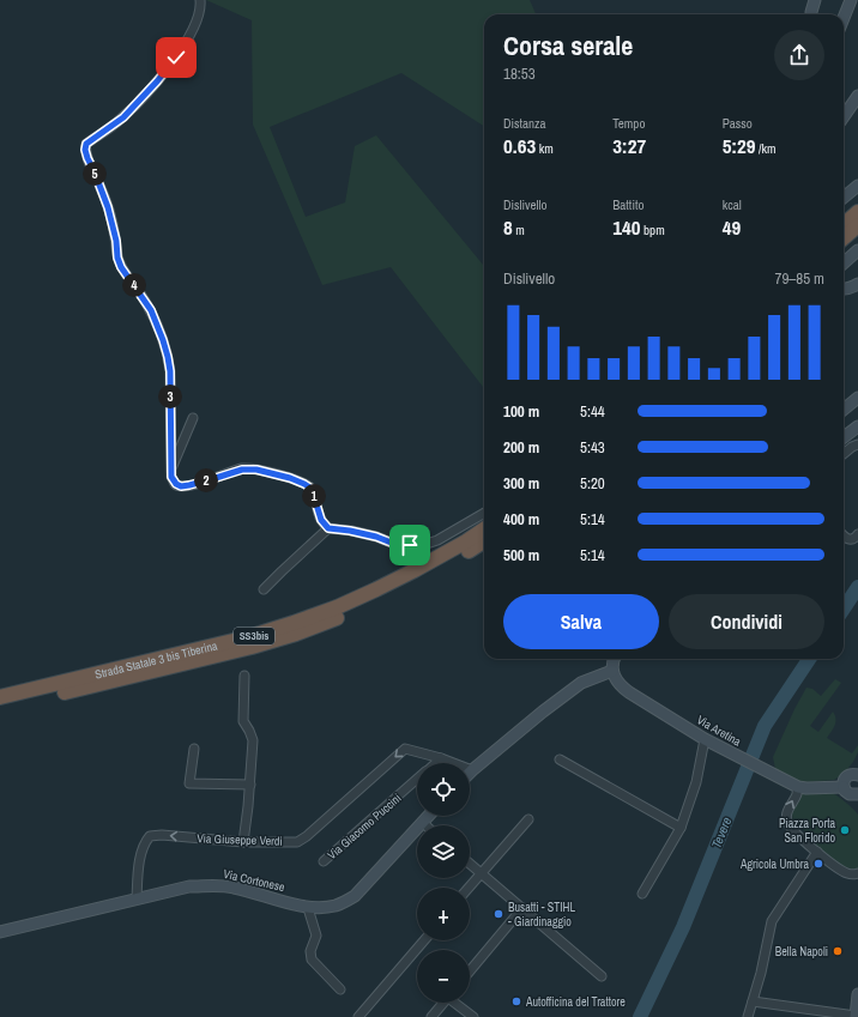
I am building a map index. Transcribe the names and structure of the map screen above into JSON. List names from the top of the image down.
{
  "streets": {
    "highway": ["SS3bis", "Strada Statale 3 bis Tiberina"],
    "street": [
      "Via Aretina",
      "Via Giacomo Puccini",
      "Via Giuseppe Verdi",
      "Via Cortonese"
    ]
  },
  "crossings": [
    ["Via Giacomo Puccini", "Via Giuseppe Verdi"],
    ["Via Giuseppe Verdi", "Via Cortonese"]
  ],
  "one_way": ["Via Giuseppe Verdi"],
  "water": ["Tevere"],
  "places": [
    "Piazza Porta San Florido",
    "Agricola Umbra",
    "Busatti - STIHL - Giardinaggio",
    "Bella Napoli",
    "Autofficina del Trattore"
  ],
  "page": {
    "heading": ["Corsa serale", "18:53"],
    "stats": [
      ["Distanza", "0.63 km"],
      ["Tempo", "3:27"],
      ["Passo", "5:29 /km"],
      ["Dislivello", "8 m"],
      ["Battito", "140 bpm"],
      ["kcal", "49"]
    ],
    "pins": [
      "5",
      "4",
      "3",
      "2",
      "1"
    ],
    "chart": ["Dislivello", "79–85 m"],
    "list": [
      {
        "name": "100 m",
        "note": "5:44"
      },
      {
        "name": "200 m",
        "note": "5:43"
      },
      {
        "name": "300 m",
        "note": "5:20"
      },
      {
        "name": "400 m",
        "note": "5:14"
      },
      {
        "name": "500 m",
        "note": "5:14"
      }
    ],
    "buttons": ["Salva", "Condividi"],
    "map_buttons": ["+", "−"]
  }
}
